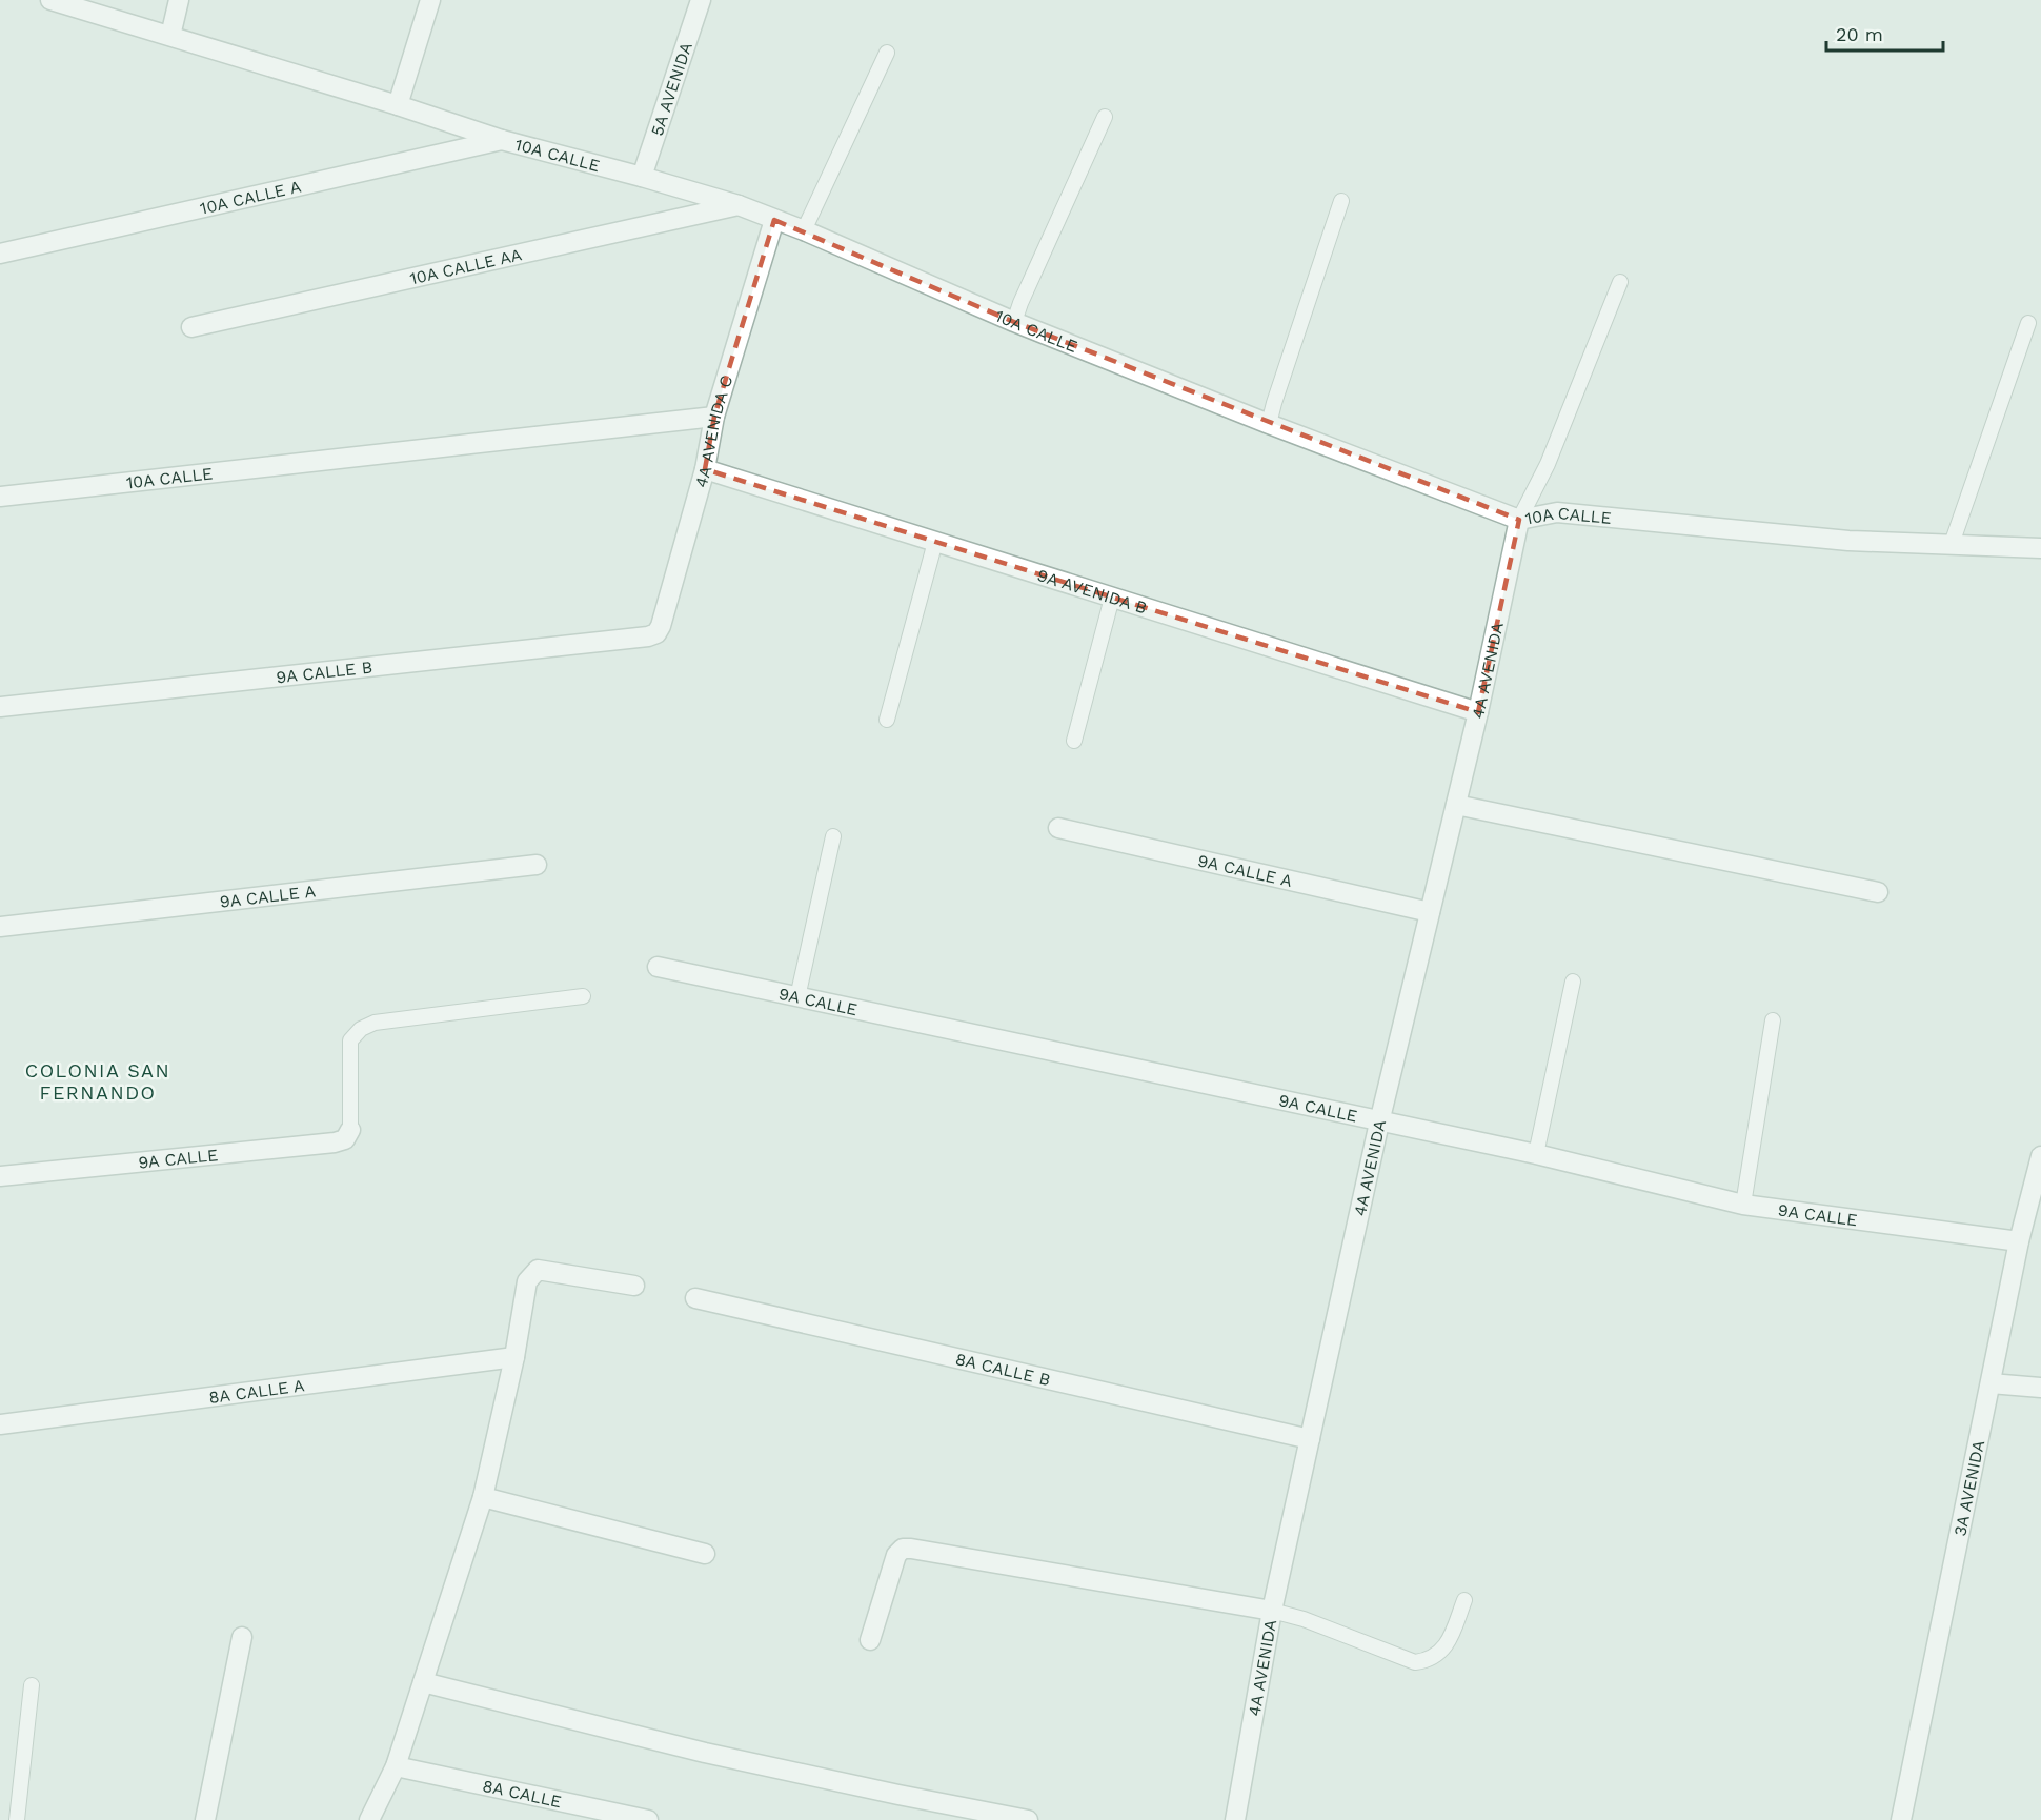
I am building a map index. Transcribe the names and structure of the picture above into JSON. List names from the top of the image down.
{
  "streets": {
    "street": [
      "5A AVENIDA",
      "10A CALLE",
      "10A CALLE A",
      "10A CALLE AA",
      "4A AVENIDA C",
      "9A AVENIDA B",
      "4A AVENIDA",
      "9A CALLE B",
      "9A CALLE A",
      "9A CALLE",
      "8A CALLE B",
      "8A CALLE A",
      "3A AVENIDA",
      "8A CALLE"
    ]
  },
  "crossings": [
    ["5A AVENIDA", "10A CALLE"],
    ["10A CALLE", "10A CALLE A"],
    ["10A CALLE", "10A CALLE AA"],
    ["10A CALLE", "4A AVENIDA C"],
    ["10A CALLE", "4A AVENIDA"],
    ["4A AVENIDA C", "9A AVENIDA B"],
    ["4A AVENIDA C", "9A CALLE B"],
    ["9A AVENIDA B", "4A AVENIDA"],
    ["4A AVENIDA", "9A CALLE A"],
    ["4A AVENIDA", "9A CALLE"],
    ["4A AVENIDA", "8A CALLE B"],
    ["9A CALLE", "3A AVENIDA"]
  ],
  "districts": ["COLONIA SAN FERNANDO"],
  "scale_bar": "20 m"
}
